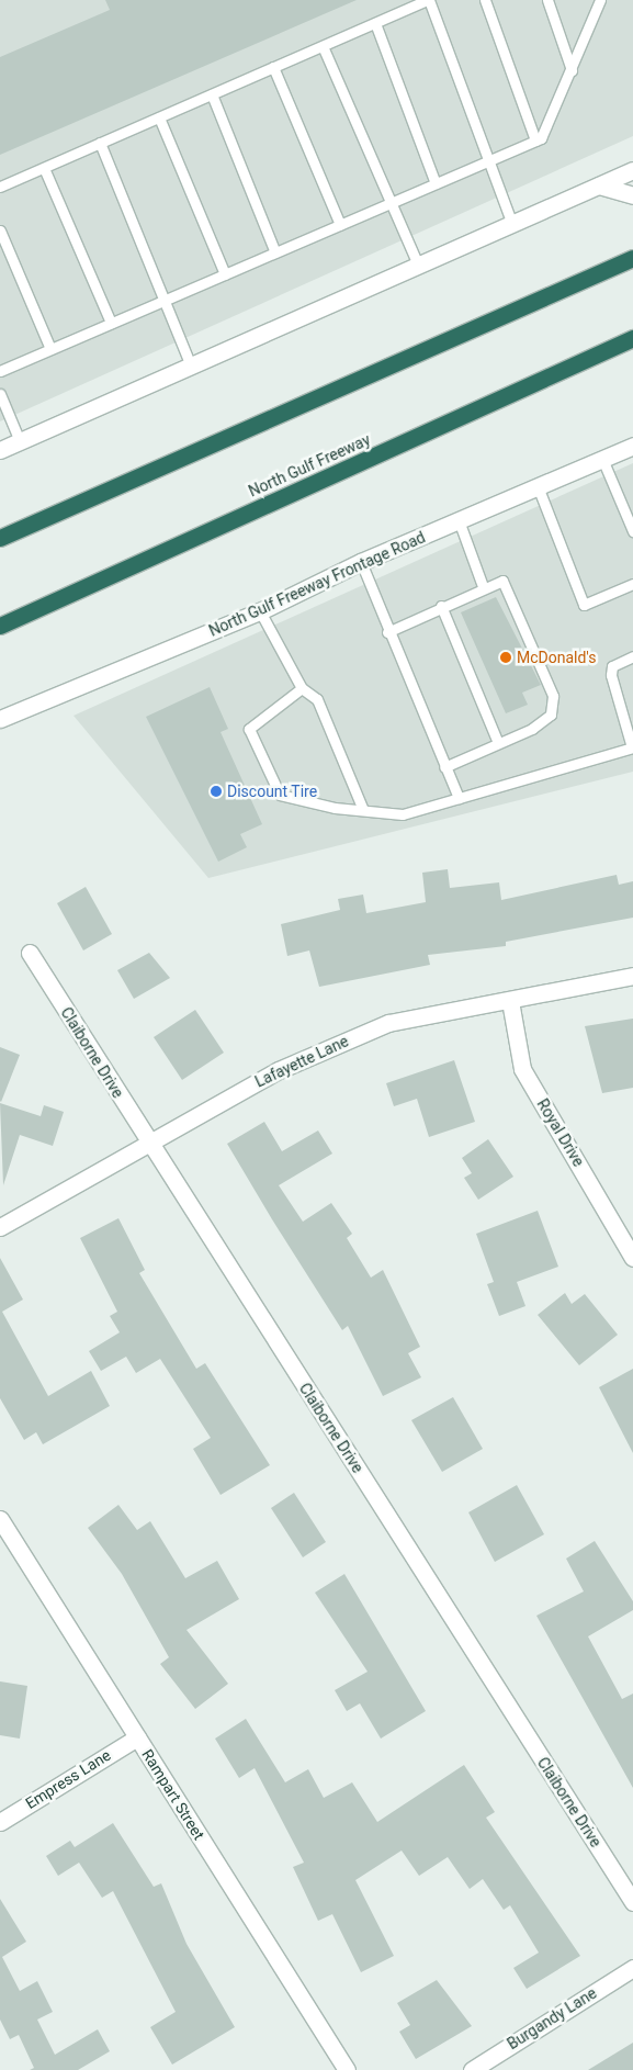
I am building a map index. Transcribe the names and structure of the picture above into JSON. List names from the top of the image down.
{
  "streets": {
    "highway": ["North Gulf Freeway"],
    "street": [
      "North Gulf Freeway Frontage Road",
      "Claiborne Drive",
      "Lafayette Lane",
      "Royal Drive",
      "Empress Lane",
      "Rampart Street",
      "Burgandy Lane"
    ]
  },
  "crossings": [
    ["Claiborne Drive", "Lafayette Lane"],
    ["Lafayette Lane", "Royal Drive"],
    ["Empress Lane", "Rampart Street"]
  ],
  "places": ["McDonald's", "Discount Tire"]
}
